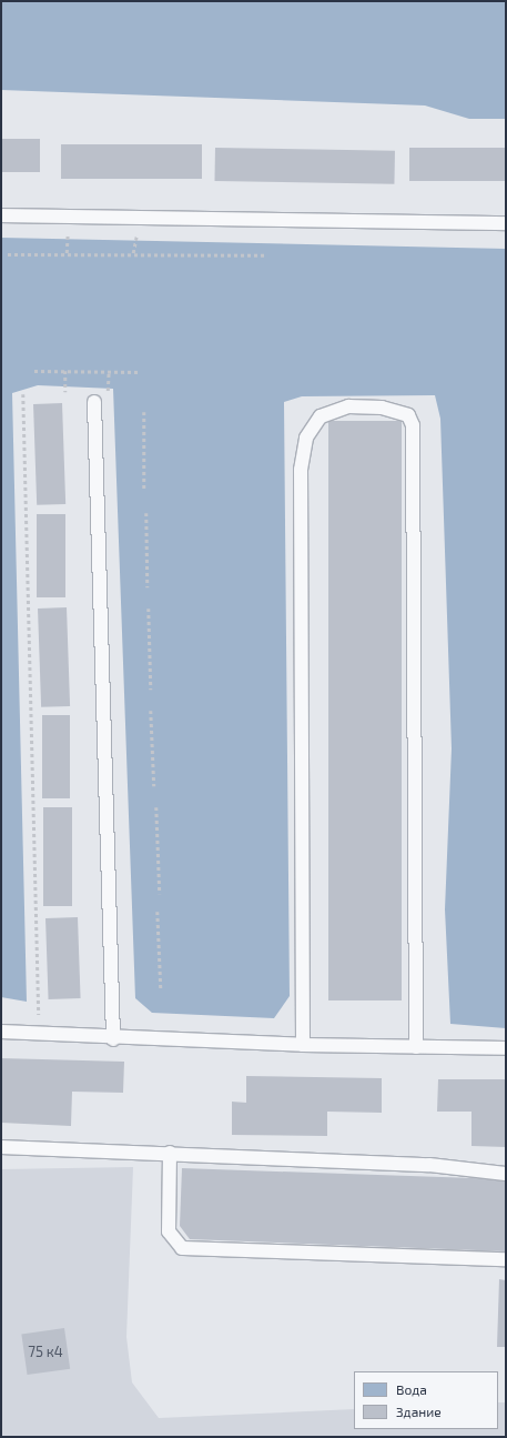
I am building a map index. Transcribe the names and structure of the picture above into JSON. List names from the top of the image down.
{
  "house_numbers": ["75 к4"],
  "legend": ["Вода", "Здание"]
}
